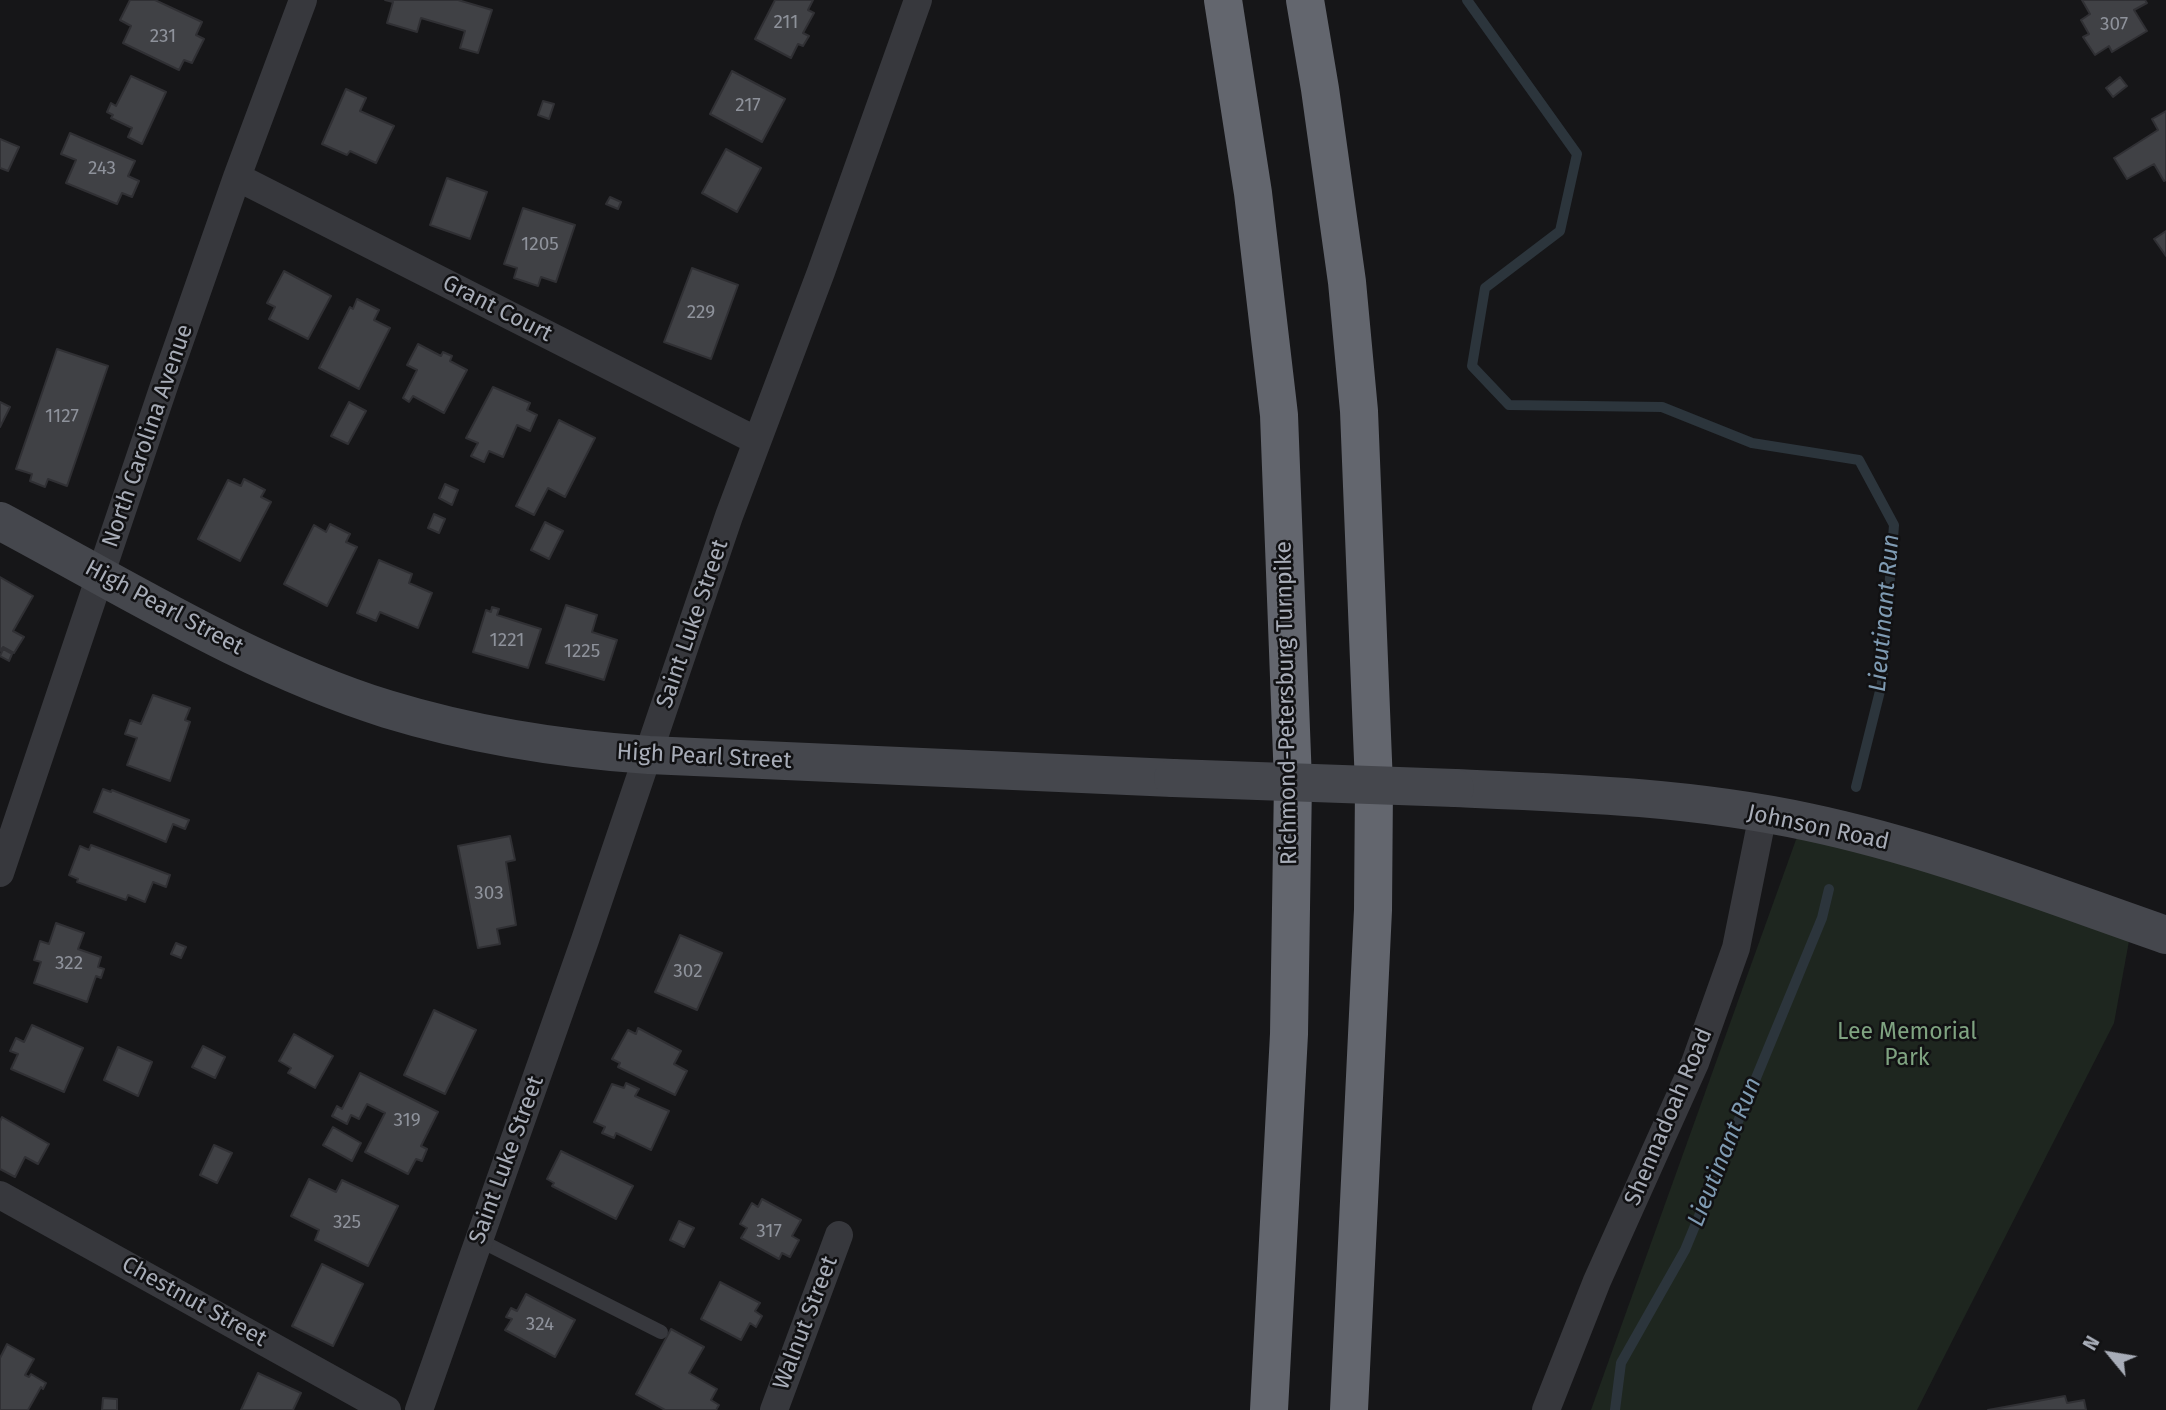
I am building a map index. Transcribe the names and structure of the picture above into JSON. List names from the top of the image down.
{
  "streets": {
    "highway": ["Richmond-Petersburg Turnpike"],
    "street": [
      "Grant Court",
      "North Carolina Avenue",
      "High Pearl Street",
      "Saint Luke Street",
      "Johnson Road",
      "Shennadoah Road",
      "Chestnut Street",
      "Walnut Street"
    ]
  },
  "crossings": [
    ["Grant Court", "North Carolina Avenue"],
    ["Grant Court", "Saint Luke Street"],
    ["North Carolina Avenue", "High Pearl Street"],
    ["High Pearl Street", "Saint Luke Street"],
    ["High Pearl Street", "Johnson Road"],
    ["Johnson Road", "Shennadoah Road"]
  ],
  "water": ["Lieutinant Run"],
  "parks": ["Lee Memorial Park"],
  "house_numbers": [
    "211",
    "307",
    "231",
    "217",
    "243",
    "1205",
    "229",
    "1127",
    "1221",
    "1225",
    "303",
    "322",
    "302",
    "319",
    "325",
    "317",
    "324"
  ],
  "north": "top left"
}
